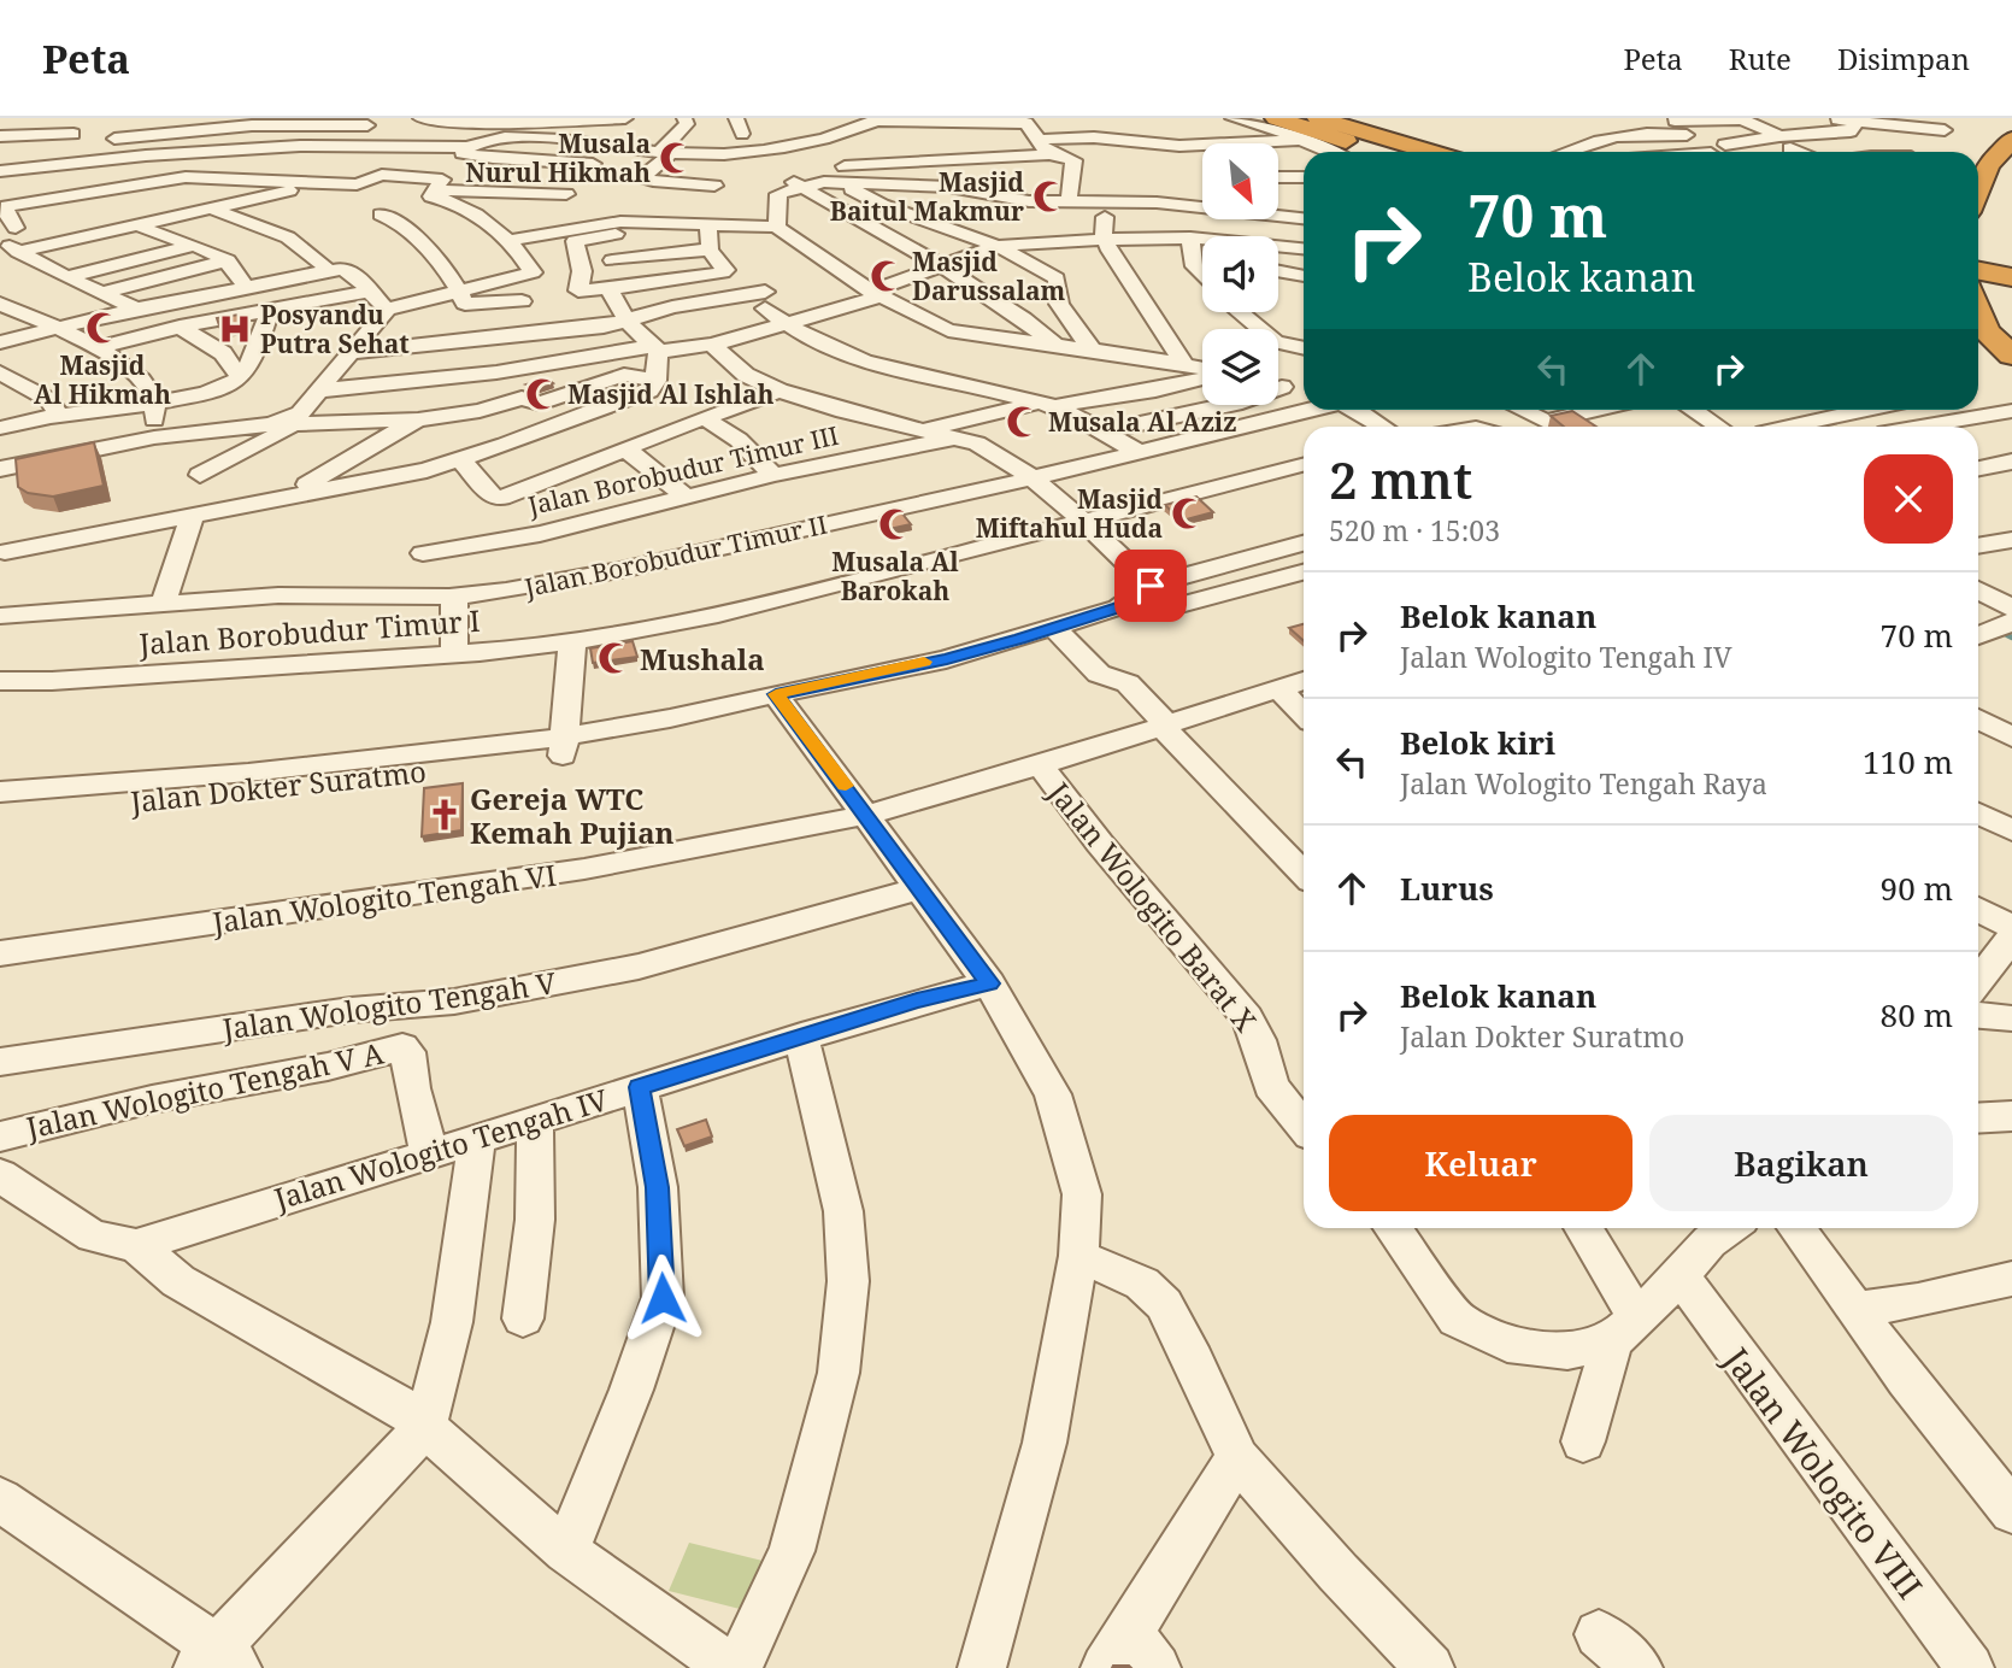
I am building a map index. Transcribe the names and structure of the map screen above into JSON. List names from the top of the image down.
{
  "streets": {
    "street": [
      "Jalan Borobudur Timur III",
      "Jalan Borobudur Timur II",
      "Jalan Borobudur Timur I",
      "Jalan Dokter Suratmo",
      "Jalan Wologito Tengah VI",
      "Jalan Wologito Barat X",
      "Jalan Wologito Tengah V",
      "Jalan Wologito Tengah V A",
      "Jalan Wologito Tengah IV",
      "Jalan Wologito VIII"
    ]
  },
  "crossings": [
    ["Jalan Wologito Tengah VI", "Jalan Wologito Barat X"],
    ["Jalan Wologito Tengah V A", "Jalan Wologito Tengah IV"]
  ],
  "places": {
    "mosque": [
      "Musala Nurul Hikmah",
      "Masjid Baitul Makmur",
      "Masjid Darussalam",
      "Masjid Al Hikmah",
      "Masjid Al Ishlah",
      "Musala Al Aziz",
      "Masjid Miftahul Huda",
      "Musala Al Barokah",
      "Mushala"
    ],
    "hospital": ["Posyandu Putra Sehat"],
    "church": ["Gereja WTC Kemah Pujian"]
  },
  "north": "bottom right",
  "page": {
    "header": "Peta",
    "nav": ["Peta", "Rute", "Disimpan"],
    "turn": ["70 m", "Belok kanan"],
    "heading": ["2 mnt", "520 m · 15:03"],
    "list": [
      {
        "name": "Belok kanan",
        "note": "Jalan Wologito Tengah IV",
        "value": "70 m"
      },
      {
        "name": "Belok kiri",
        "note": "Jalan Wologito Tengah Raya",
        "value": "110 m"
      },
      {
        "name": "Lurus",
        "value": "90 m"
      },
      {
        "name": "Belok kanan",
        "note": "Jalan Dokter Suratmo",
        "value": "80 m"
      }
    ],
    "buttons": ["Keluar", "Bagikan"]
  }
}
